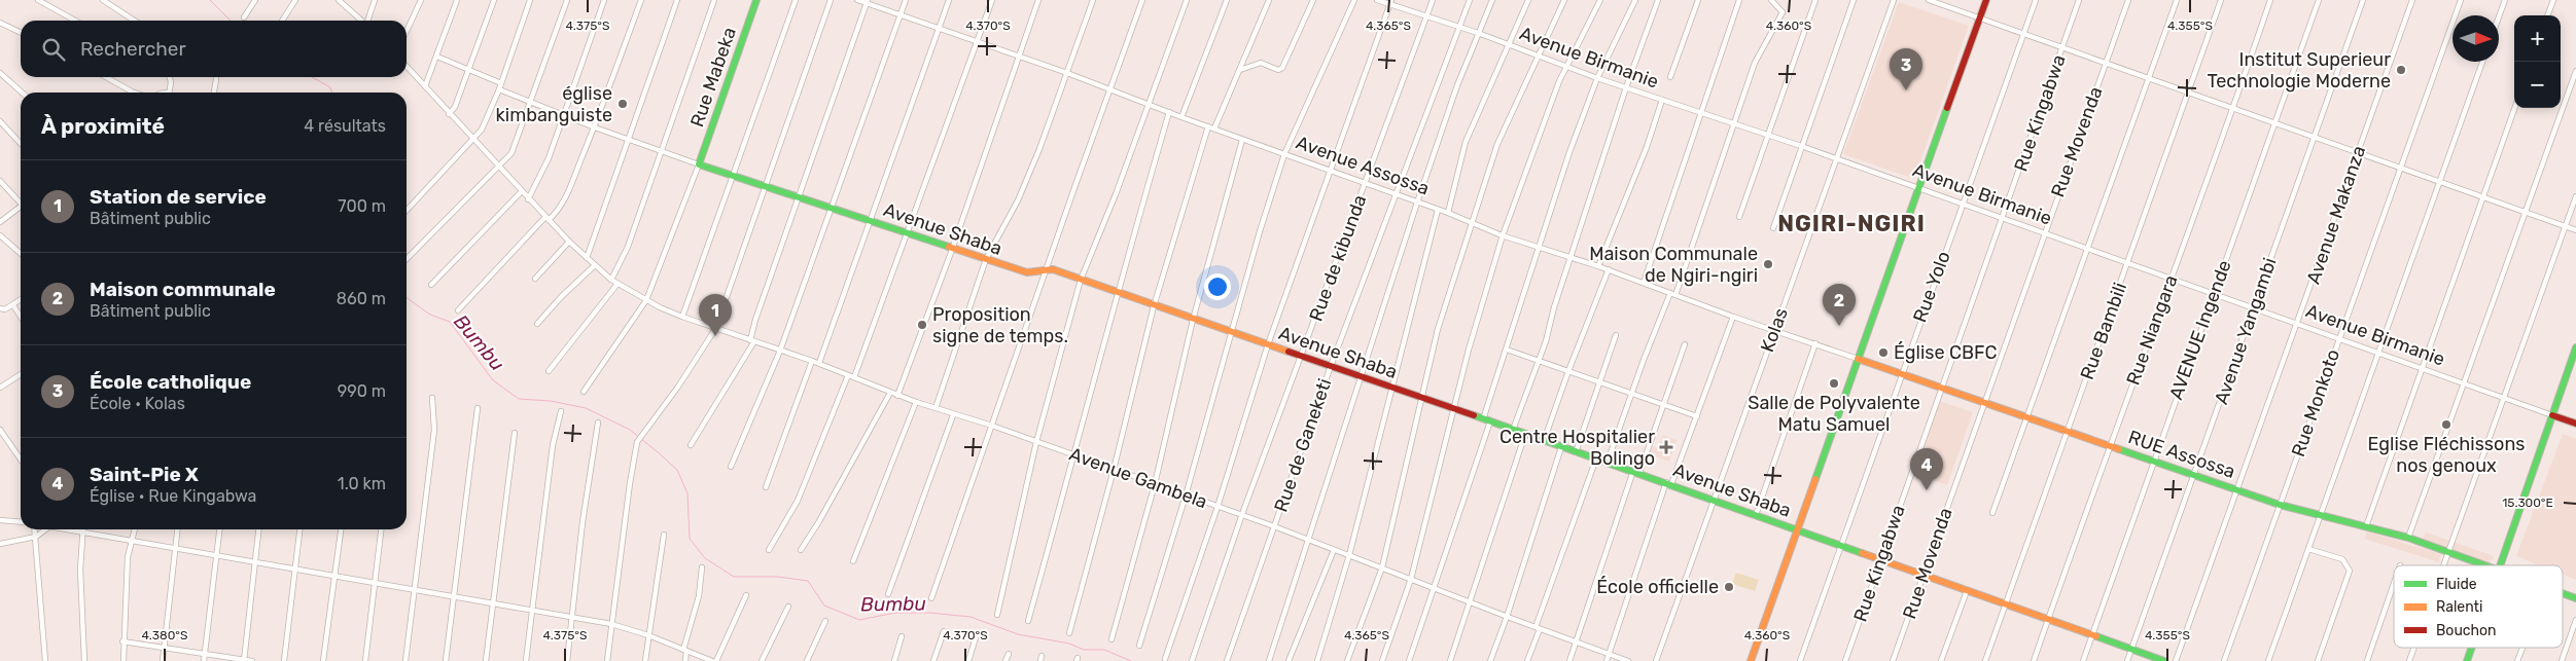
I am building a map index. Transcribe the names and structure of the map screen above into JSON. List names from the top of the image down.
{
  "streets": {
    "street": [
      "Avenue Birmanie",
      "Rue Mabeka",
      "Rue Kingabwa",
      "Rue Movenda",
      "Avenue Assossa",
      "Avenue Makanza",
      "Avenue Shaba",
      "Rue de kibunda",
      "Rue Yolo",
      "Kolas",
      "Rue Niangara",
      "AVENUE Ingende",
      "Rue Bambili",
      "Avenue Yangambi",
      "Rue Monkoto",
      "Rue de Ganeketi",
      "RUE Assossa",
      "Avenue Gambela"
    ]
  },
  "crossings": [
    ["Avenue Birmanie", "Rue Kingabwa"],
    ["Avenue Birmanie", "Rue Movenda"],
    ["Avenue Birmanie", "Avenue Makanza"],
    ["Avenue Birmanie", "Rue de kibunda"],
    ["Avenue Birmanie", "Rue Yolo"],
    ["Avenue Birmanie", "Kolas"],
    ["Avenue Birmanie", "Rue Niangara"],
    ["Avenue Birmanie", "AVENUE Ingende"],
    ["Avenue Birmanie", "Rue Bambili"],
    ["Avenue Birmanie", "Avenue Yangambi"],
    ["Avenue Birmanie", "Rue Monkoto"],
    ["Avenue Birmanie", "Rue de Ganeketi"],
    ["Rue Mabeka", "Avenue Shaba"],
    ["Rue Kingabwa", "Avenue Shaba"],
    ["Rue Kingabwa", "RUE Assossa"],
    ["Rue Movenda", "Avenue Shaba"],
    ["Rue Movenda", "RUE Assossa"],
    ["Avenue Assossa", "Rue de kibunda"],
    ["Avenue Assossa", "Kolas"],
    ["Avenue Assossa", "Rue de Ganeketi"],
    ["Avenue Assossa", "RUE Assossa"],
    ["Avenue Makanza", "RUE Assossa"],
    ["Avenue Shaba", "Rue de kibunda"],
    ["Avenue Shaba", "Rue Yolo"],
    ["Avenue Shaba", "Kolas"],
    ["Avenue Shaba", "Rue Niangara"],
    ["Avenue Shaba", "AVENUE Ingende"],
    ["Avenue Shaba", "Rue Bambili"],
    ["Avenue Shaba", "Avenue Yangambi"],
    ["Avenue Shaba", "Rue de Ganeketi"],
    ["Rue de kibunda", "Avenue Gambela"],
    ["Rue Yolo", "RUE Assossa"],
    ["Rue Niangara", "RUE Assossa"],
    ["AVENUE Ingende", "RUE Assossa"],
    ["Rue Bambili", "RUE Assossa"],
    ["Avenue Yangambi", "RUE Assossa"],
    ["Rue Monkoto", "RUE Assossa"],
    ["Rue de Ganeketi", "Avenue Gambela"]
  ],
  "districts": ["NGIRI-NGIRI"],
  "water": ["Bumbu"],
  "places": {
    "other": [
      "Institut Superieur Technologie Moderne",
      "église kimbanguiste",
      "Maison Communale de Ngiri-ngiri",
      "Proposition signe de temps.",
      "Église CBFC",
      "Salle de Polyvalente Matu Samuel",
      "Eglise Fléchissons nos genoux",
      "École officielle"
    ],
    "health": ["Centre Hospitalier Bolingo"]
  },
  "legend": ["Fluide", "Ralenti", "Bouchon"],
  "north": "right",
  "page": {
    "map_buttons": ["+", "−"],
    "search": "Rechercher",
    "pins": [
      "3",
      "2",
      "1",
      "4"
    ],
    "heading": ["À proximité", "4 résultats"],
    "list": [
      {
        "mark": "1",
        "name": "Station de service",
        "note": "Bâtiment public",
        "value": "700 m"
      },
      {
        "mark": "2",
        "name": "Maison communale",
        "note": "Bâtiment public",
        "value": "860 m"
      },
      {
        "mark": "3",
        "name": "École catholique",
        "note": "École · Kolas",
        "value": "990 m"
      },
      {
        "mark": "4",
        "name": "Saint-Pie X",
        "note": "Église · Rue Kingabwa",
        "value": "1.0 km"
      }
    ]
  },
  "coordinates": [
    "4.375°S",
    "4.370°S",
    "4.365°S",
    "4.360°S",
    "4.355°S",
    "15.300°E",
    "4.380°S"
  ]
}
